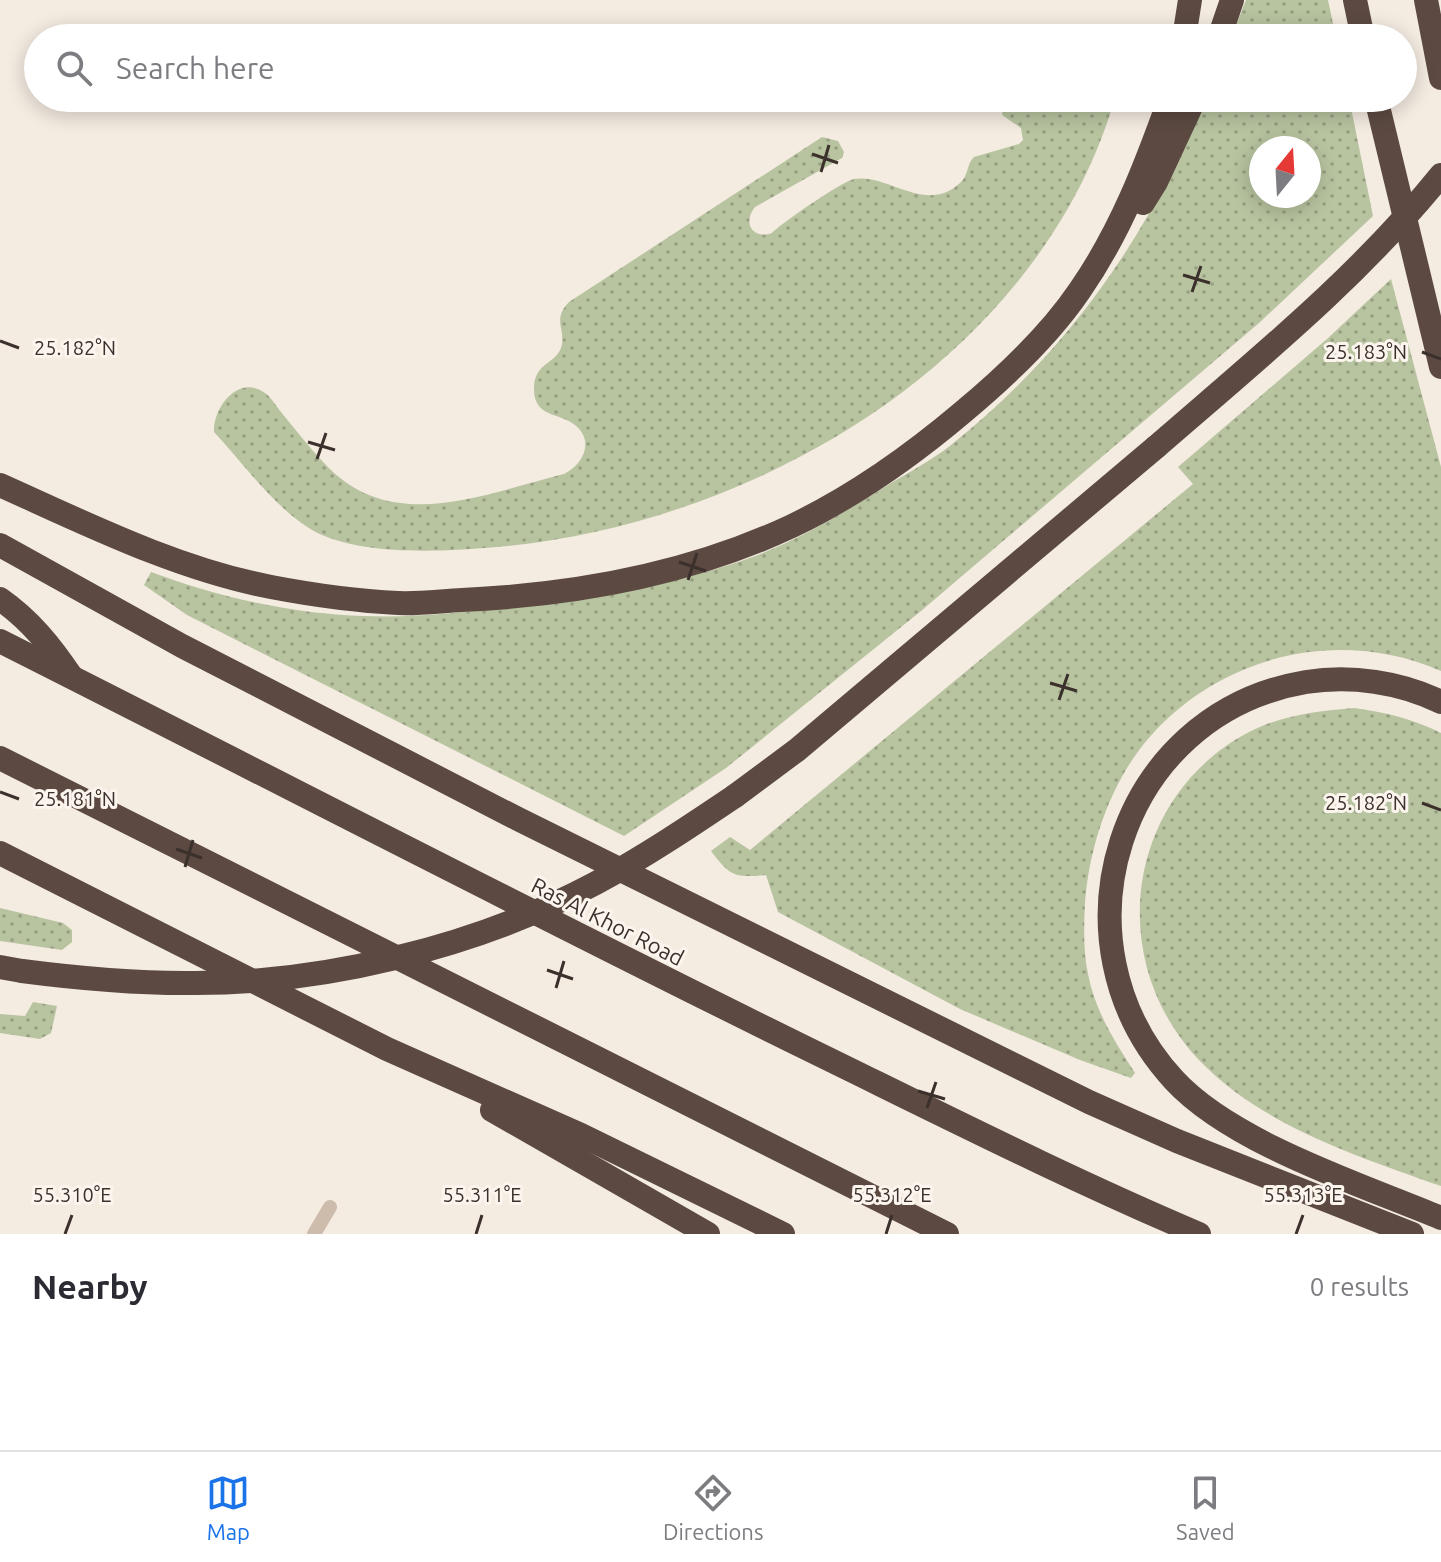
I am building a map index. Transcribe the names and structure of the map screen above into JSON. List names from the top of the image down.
{
  "streets": {
    "highway": ["Ras Al Khor Road"]
  },
  "north": "top",
  "page": {
    "search": "Search here",
    "heading": ["Nearby", "0 results"],
    "nav": ["Map", "Directions", "Saved"]
  },
  "coordinates": [
    "25.182°N",
    "25.183°N",
    "25.181°N",
    "55.310°E",
    "55.311°E",
    "55.312°E",
    "55.313°E"
  ]
}
